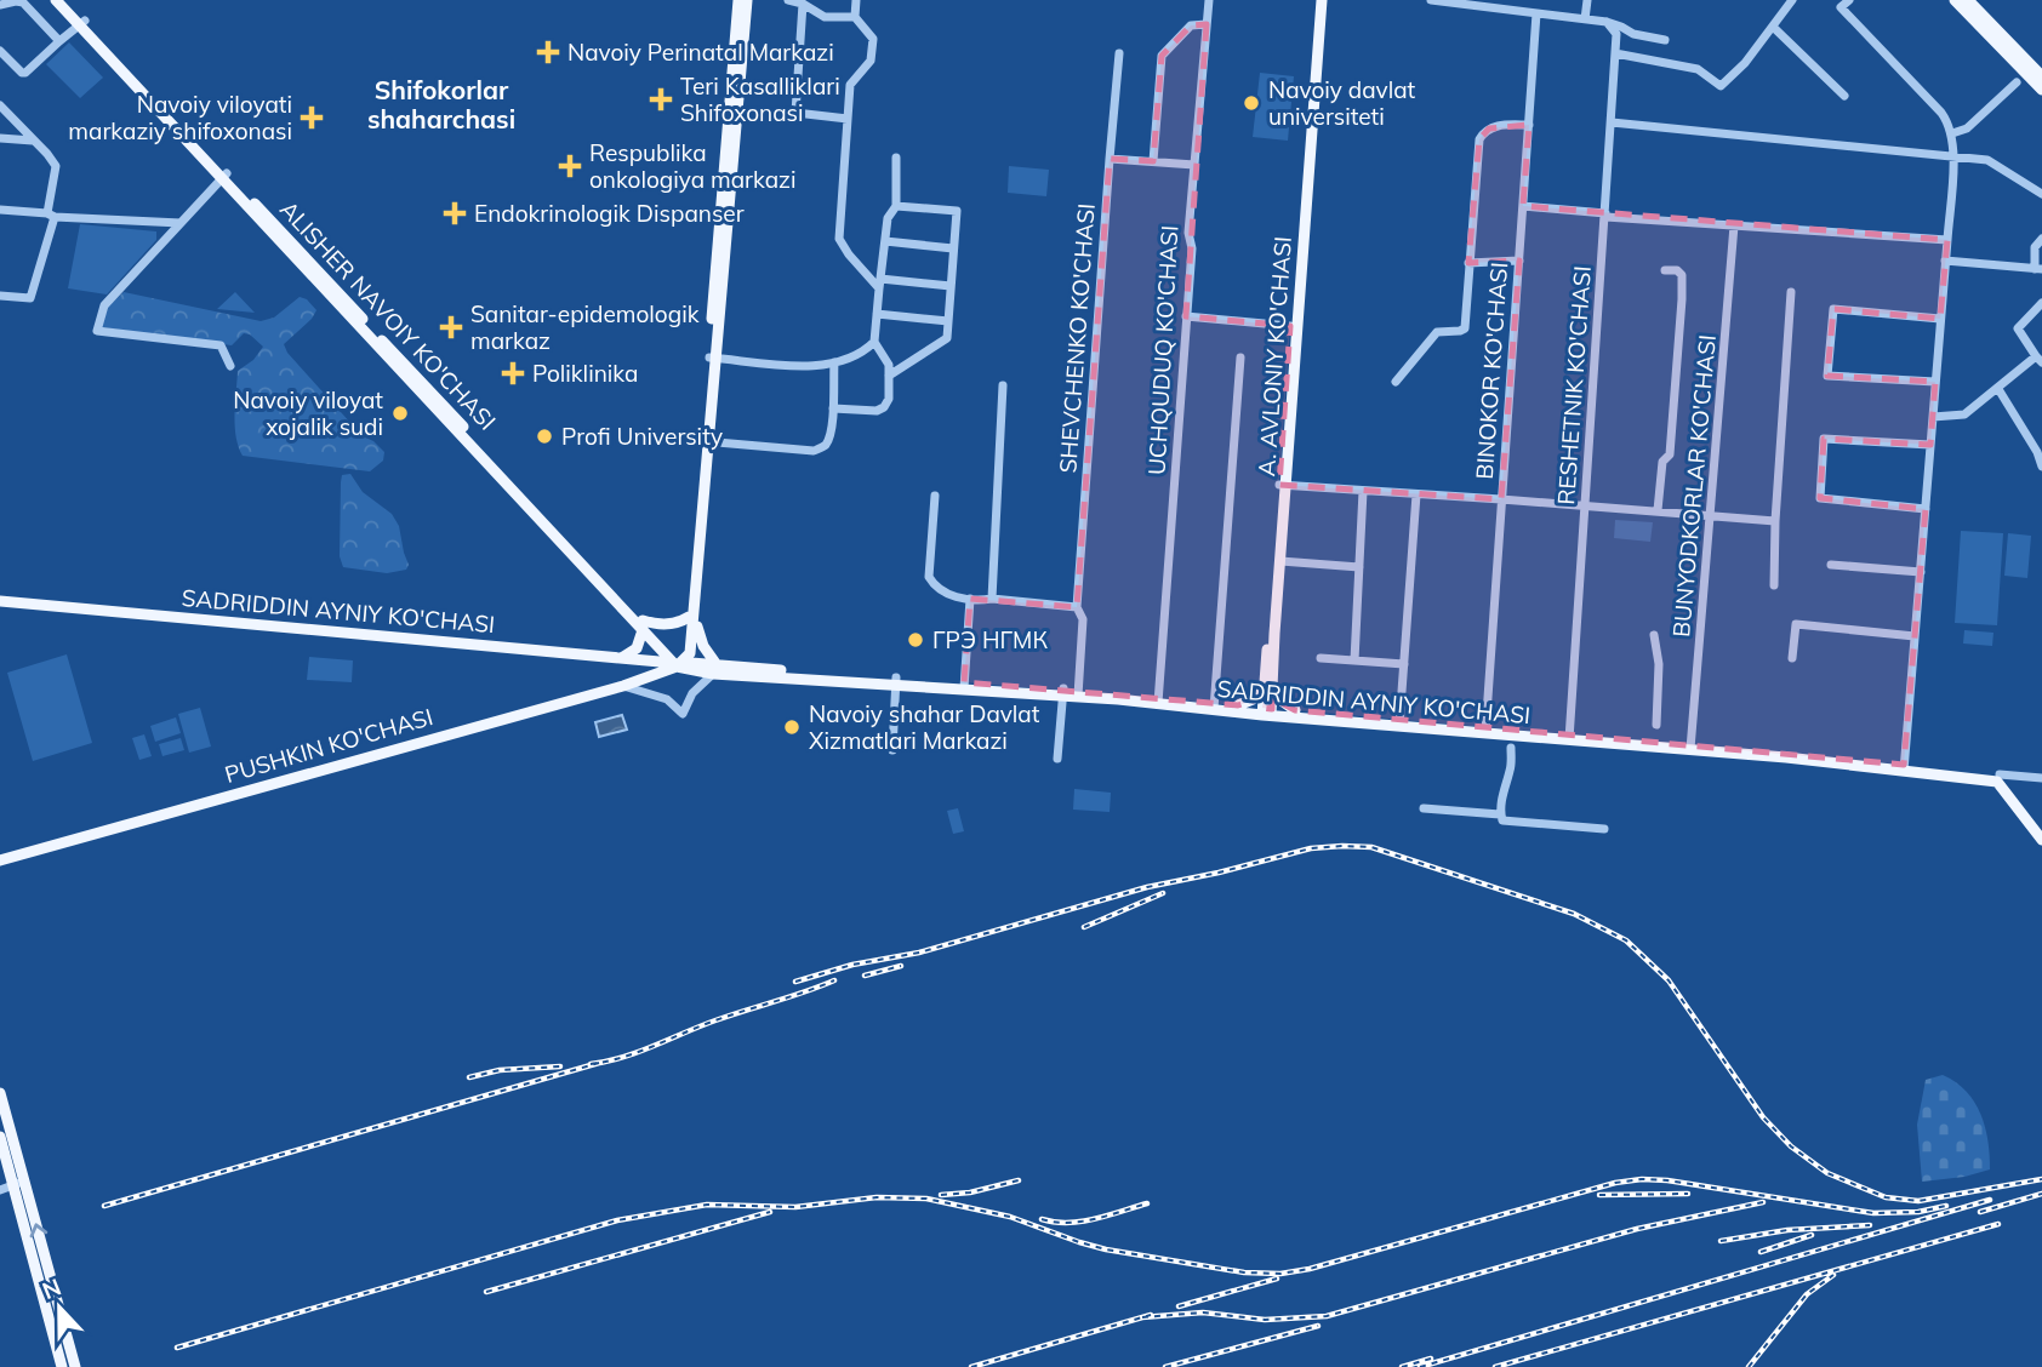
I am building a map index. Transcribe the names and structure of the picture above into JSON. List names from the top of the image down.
{
  "streets": {
    "main road": [
      "ALISHER NAVOIY KO'CHASI",
      "A. AVLONIY KO'CHASI",
      "SADRIDDIN AYNIY KO'CHASI",
      "PUSHKIN KO'CHASI"
    ],
    "street": [
      "SHEVCHENKO KO'CHASI",
      "UCHQUDUQ KO'CHASI",
      "BINOKOR KO'CHASI",
      "RESHETNIK KO'CHASI",
      "BUNYODKORLAR KO'CHASI"
    ]
  },
  "crossings": [
    ["ALISHER NAVOIY KO'CHASI", "SADRIDDIN AYNIY KO'CHASI"],
    ["ALISHER NAVOIY KO'CHASI", "PUSHKIN KO'CHASI"],
    ["SHEVCHENKO KO'CHASI", "SADRIDDIN AYNIY KO'CHASI"],
    ["UCHQUDUQ KO'CHASI", "SADRIDDIN AYNIY KO'CHASI"],
    ["A. AVLONIY KO'CHASI", "SADRIDDIN AYNIY KO'CHASI"],
    ["BINOKOR KO'CHASI", "SADRIDDIN AYNIY KO'CHASI"],
    ["RESHETNIK KO'CHASI", "SADRIDDIN AYNIY KO'CHASI"],
    ["BUNYODKORLAR KO'CHASI", "SADRIDDIN AYNIY KO'CHASI"],
    ["SADRIDDIN AYNIY KO'CHASI", "PUSHKIN KO'CHASI"]
  ],
  "districts": ["Shifokorlar shaharchasi"],
  "places": {
    "health": [
      "Navoiy Perinatal Markazi",
      "Teri Kasalliklari Shifoxonasi",
      "Navoiy viloyati markaziy shifoxonasi",
      "Respublika onkologiya markazi",
      "Endokrinologik Dispanser",
      "Sanitar-epidemologik markaz",
      "Poliklinika"
    ],
    "other": [
      "Navoiy davlat universiteti",
      "Navoiy viloyat xojalik sudi",
      "Profi University",
      "ГРЭ НГМК",
      "Navoiy shahar Davlat Xizmatlari Markazi"
    ]
  },
  "north": "top"
}
